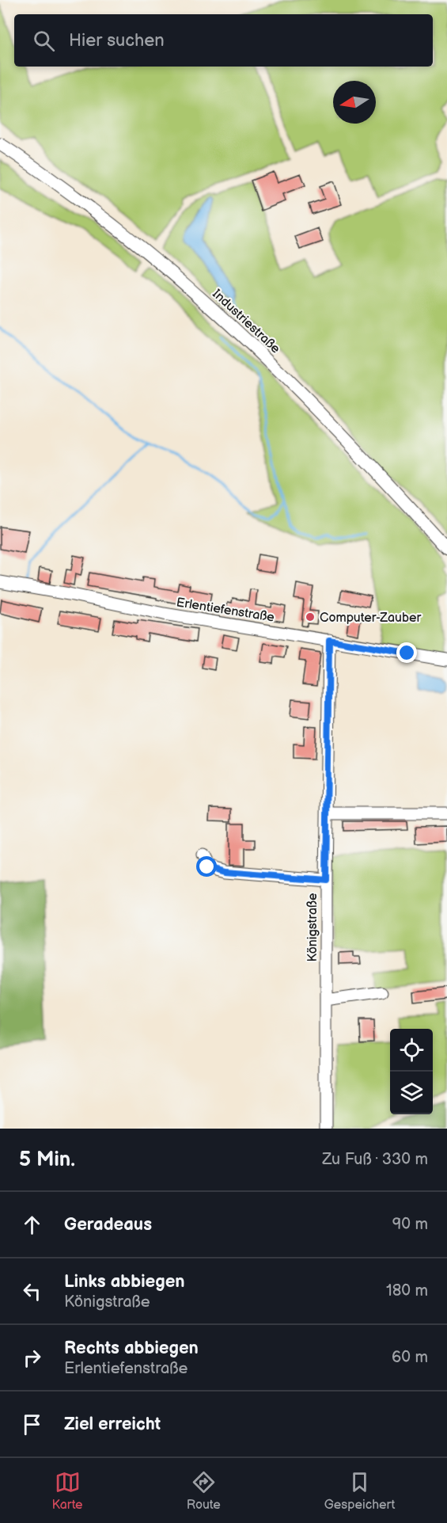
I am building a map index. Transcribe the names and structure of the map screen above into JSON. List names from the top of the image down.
{
  "streets": {
    "street": ["Industriestraße", "Erlentiefenstraße", "Königstraße"]
  },
  "crossings": [
    ["Erlentiefenstraße", "Königstraße"]
  ],
  "places": ["Computer-Zauber"],
  "north": "left",
  "page": {
    "search": "Hier suchen",
    "heading": ["5 Min.", "Zu Fuß · 330 m"],
    "list": [
      ["Geradeaus", "90 m"],
      ["Links abbiegen", "Königstraße", "180 m"],
      ["Rechts abbiegen", "Erlentiefenstraße", "60 m"],
      "Ziel erreicht"
    ],
    "nav": ["Karte", "Route", "Gespeichert"]
  }
}
